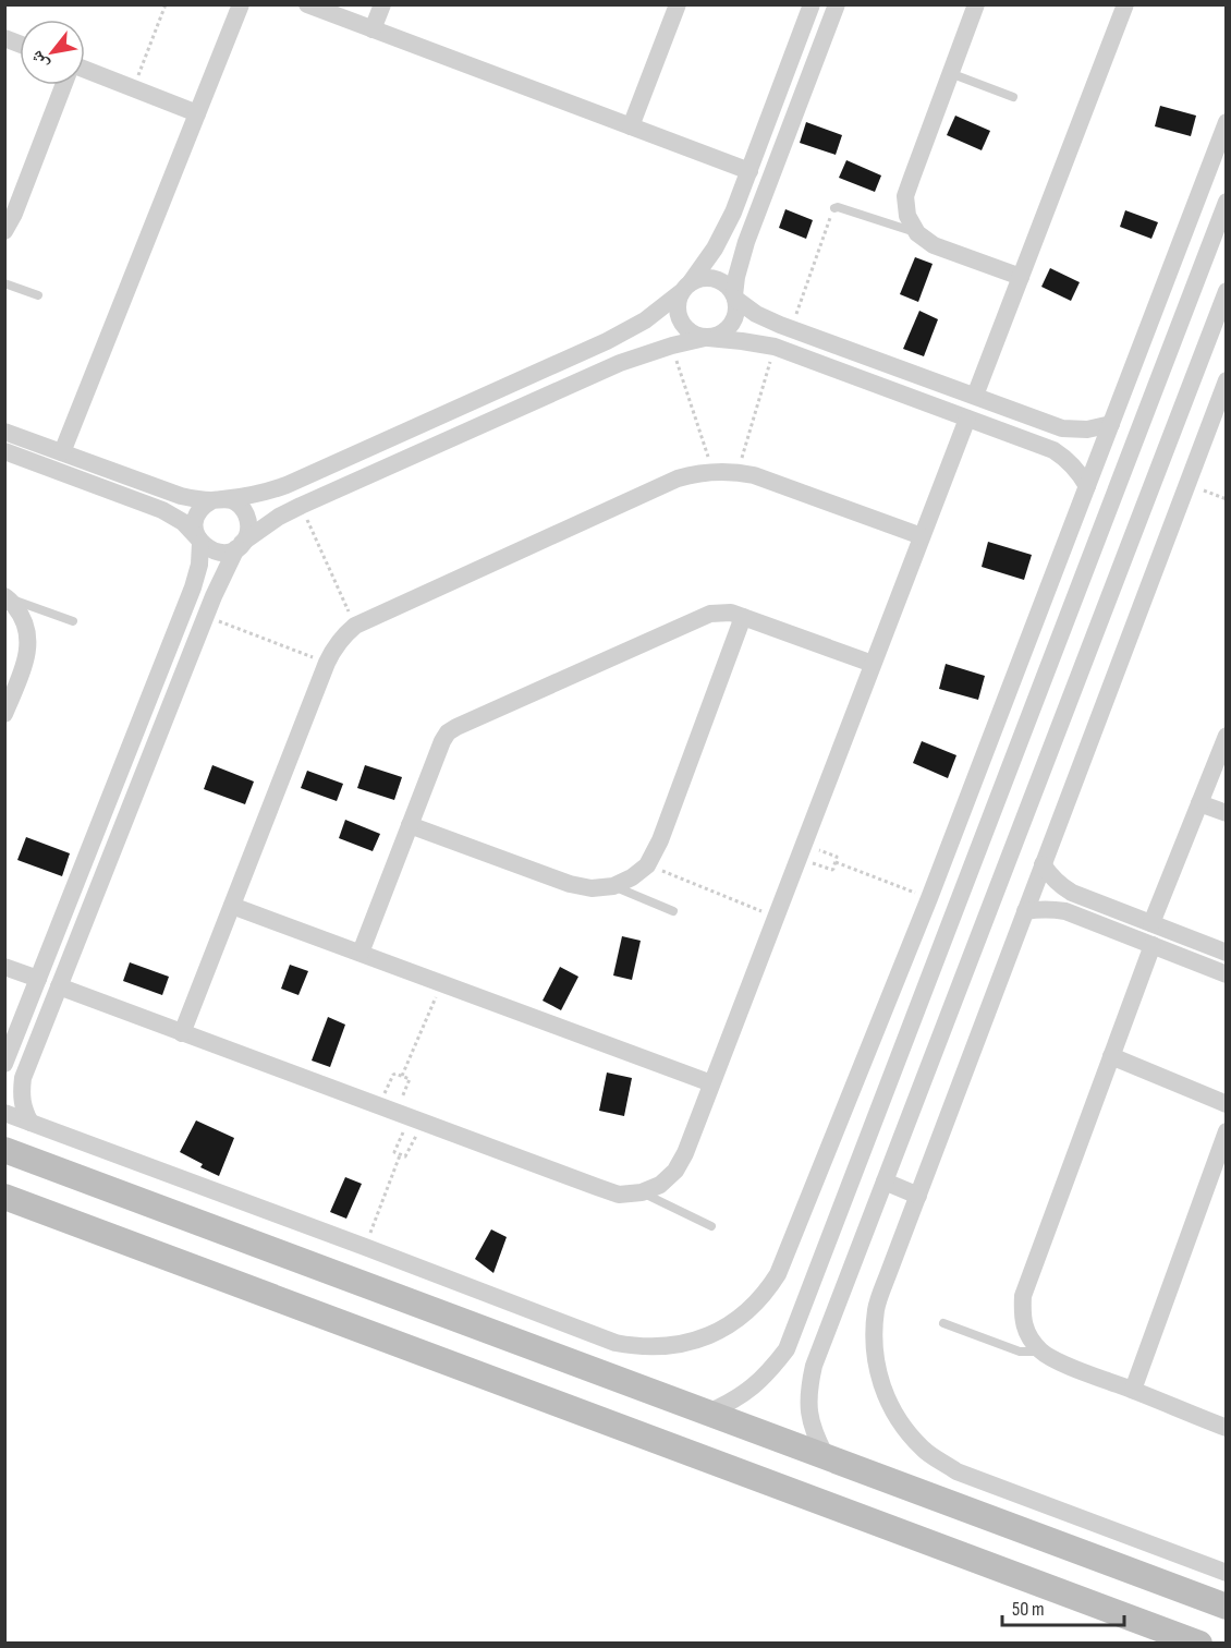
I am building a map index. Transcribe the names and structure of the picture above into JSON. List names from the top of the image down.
{
  "scale_bar": "50 m",
  "north": "bottom left"
}
